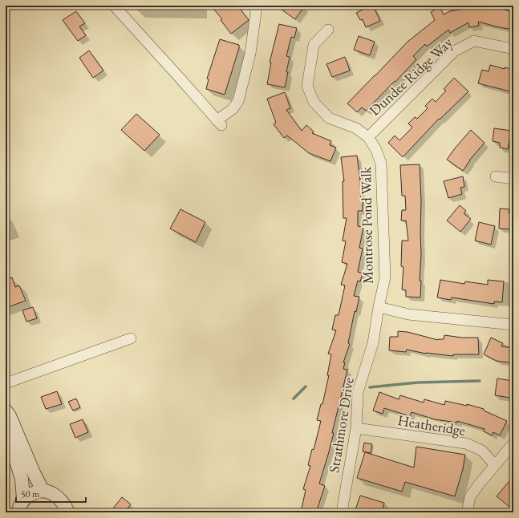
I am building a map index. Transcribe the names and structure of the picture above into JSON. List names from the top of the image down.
{
  "streets": {
    "street": [
      "Dundee Ridge Way",
      "Montrose Pond Walk",
      "Strathmore Drive",
      "Heatheridge"
    ]
  },
  "crossings": [
    ["Dundee Ridge Way", "Montrose Pond Walk"],
    ["Montrose Pond Walk", "Strathmore Drive"],
    ["Strathmore Drive", "Heatheridge"]
  ],
  "scale_bar": "50 m"
}
